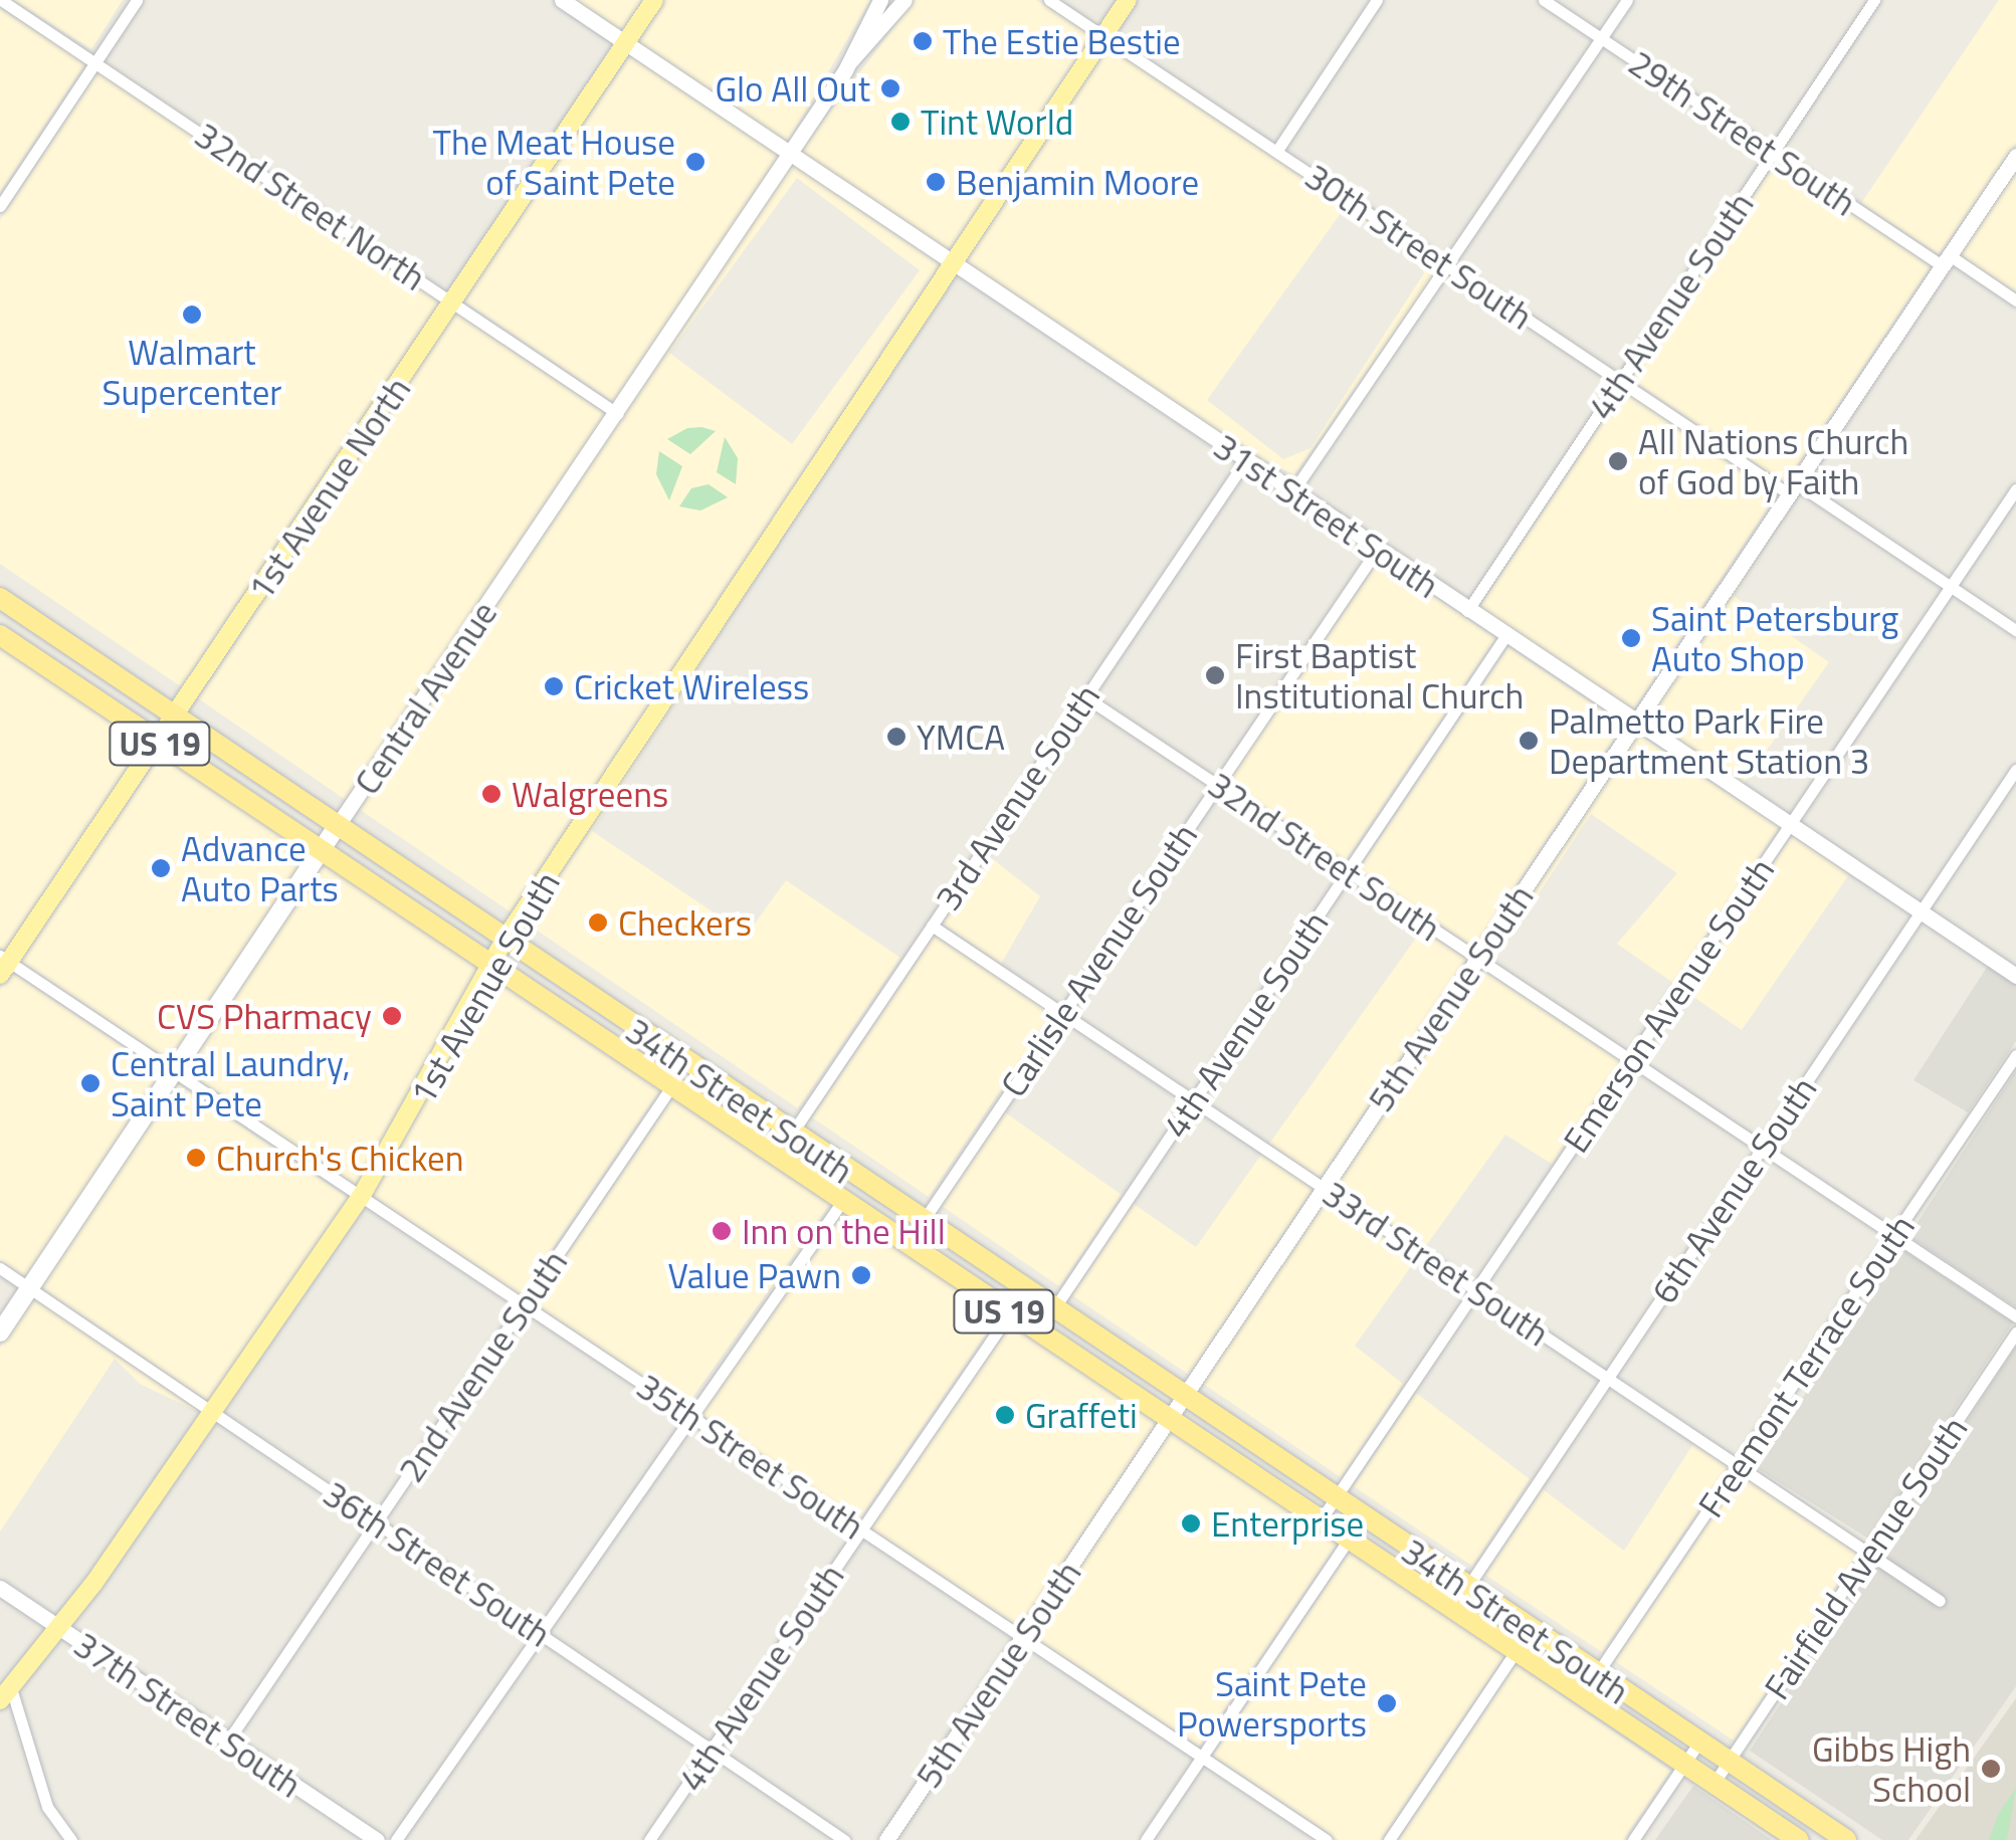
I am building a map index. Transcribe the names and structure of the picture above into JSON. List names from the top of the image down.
{
  "streets": {
    "highway": ["US 19", "34th Street South"],
    "main road": ["1st Avenue North", "Central Avenue", "1st Avenue South"],
    "street": [
      "29th Street South",
      "32nd Street North",
      "30th Street South",
      "4th Avenue South",
      "31st Street South",
      "3rd Avenue South",
      "32nd Street South",
      "Carlisle Avenue South",
      "5th Avenue South",
      "Emerson Avenue South",
      "6th Avenue South",
      "33rd Street South",
      "2nd Avenue South",
      "Freemont Terrace South",
      "35th Street South",
      "Fairfield Avenue South",
      "36th Street South",
      "37th Street South"
    ]
  },
  "crossings": [
    ["29th Street South", "4th Avenue South"],
    ["29th Street South", "5th Avenue South"],
    ["32nd Street North", "1st Avenue North"],
    ["32nd Street North", "Central Avenue"],
    ["30th Street South", "4th Avenue South"],
    ["30th Street South", "1st Avenue South"],
    ["30th Street South", "5th Avenue South"],
    ["30th Street South", "Emerson Avenue South"],
    ["4th Avenue South", "31st Street South"],
    ["4th Avenue South", "32nd Street South"],
    ["4th Avenue South", "34th Street South"],
    ["4th Avenue South", "33rd Street South"],
    ["4th Avenue South", "35th Street South"],
    ["4th Avenue South", "36th Street South"],
    ["1st Avenue North", "31st Street South"],
    ["1st Avenue North", "US 19"],
    ["1st Avenue North", "35th Street South"],
    ["31st Street South", "Central Avenue"],
    ["31st Street South", "3rd Avenue South"],
    ["31st Street South", "Carlisle Avenue South"],
    ["31st Street South", "1st Avenue South"],
    ["31st Street South", "5th Avenue South"],
    ["31st Street South", "Emerson Avenue South"],
    ["31st Street South", "6th Avenue South"],
    ["Central Avenue", "US 19"],
    ["Central Avenue", "34th Street South"],
    ["Central Avenue", "35th Street South"],
    ["Central Avenue", "36th Street South"],
    ["US 19", "34th Street South"],
    ["3rd Avenue South", "32nd Street South"],
    ["3rd Avenue South", "34th Street South"],
    ["3rd Avenue South", "33rd Street South"],
    ["32nd Street South", "Carlisle Avenue South"],
    ["32nd Street South", "5th Avenue South"],
    ["32nd Street South", "Emerson Avenue South"],
    ["32nd Street South", "6th Avenue South"],
    ["32nd Street South", "Freemont Terrace South"],
    ["Carlisle Avenue South", "34th Street South"],
    ["Carlisle Avenue South", "33rd Street South"],
    ["1st Avenue South", "34th Street South"],
    ["1st Avenue South", "35th Street South"],
    ["1st Avenue South", "36th Street South"],
    ["1st Avenue South", "37th Street South"],
    ["5th Avenue South", "34th Street South"],
    ["5th Avenue South", "33rd Street South"],
    ["5th Avenue South", "35th Street South"],
    ["Emerson Avenue South", "34th Street South"],
    ["Emerson Avenue South", "33rd Street South"],
    ["34th Street South", "6th Avenue South"],
    ["34th Street South", "2nd Avenue South"],
    ["34th Street South", "Freemont Terrace South"],
    ["34th Street South", "Fairfield Avenue South"],
    ["6th Avenue South", "33rd Street South"],
    ["33rd Street South", "Freemont Terrace South"],
    ["33rd Street South", "Fairfield Avenue South"],
    ["2nd Avenue South", "35th Street South"],
    ["2nd Avenue South", "36th Street South"],
    ["2nd Avenue South", "37th Street South"]
  ],
  "places": [
    "The Estie Bestie",
    "Glo All Out",
    "Tint World",
    "The Meat House of Saint Pete",
    "Benjamin Moore",
    "Walmart Supercenter",
    "All Nations Church of God by Faith",
    "Saint Petersburg Auto Shop",
    "First Baptist Institutional Church",
    "Cricket Wireless",
    "YMCA",
    "Palmetto Park Fire Department Station 3",
    "Walgreens",
    "Advance Auto Parts",
    "Checkers",
    "CVS Pharmacy",
    "Central Laundry, Saint Pete",
    "Church's Chicken",
    "Inn on the Hill",
    "Value Pawn",
    "Graffeti",
    "Enterprise",
    "Saint Pete Powersports",
    "Gibbs High School"
  ]
}
